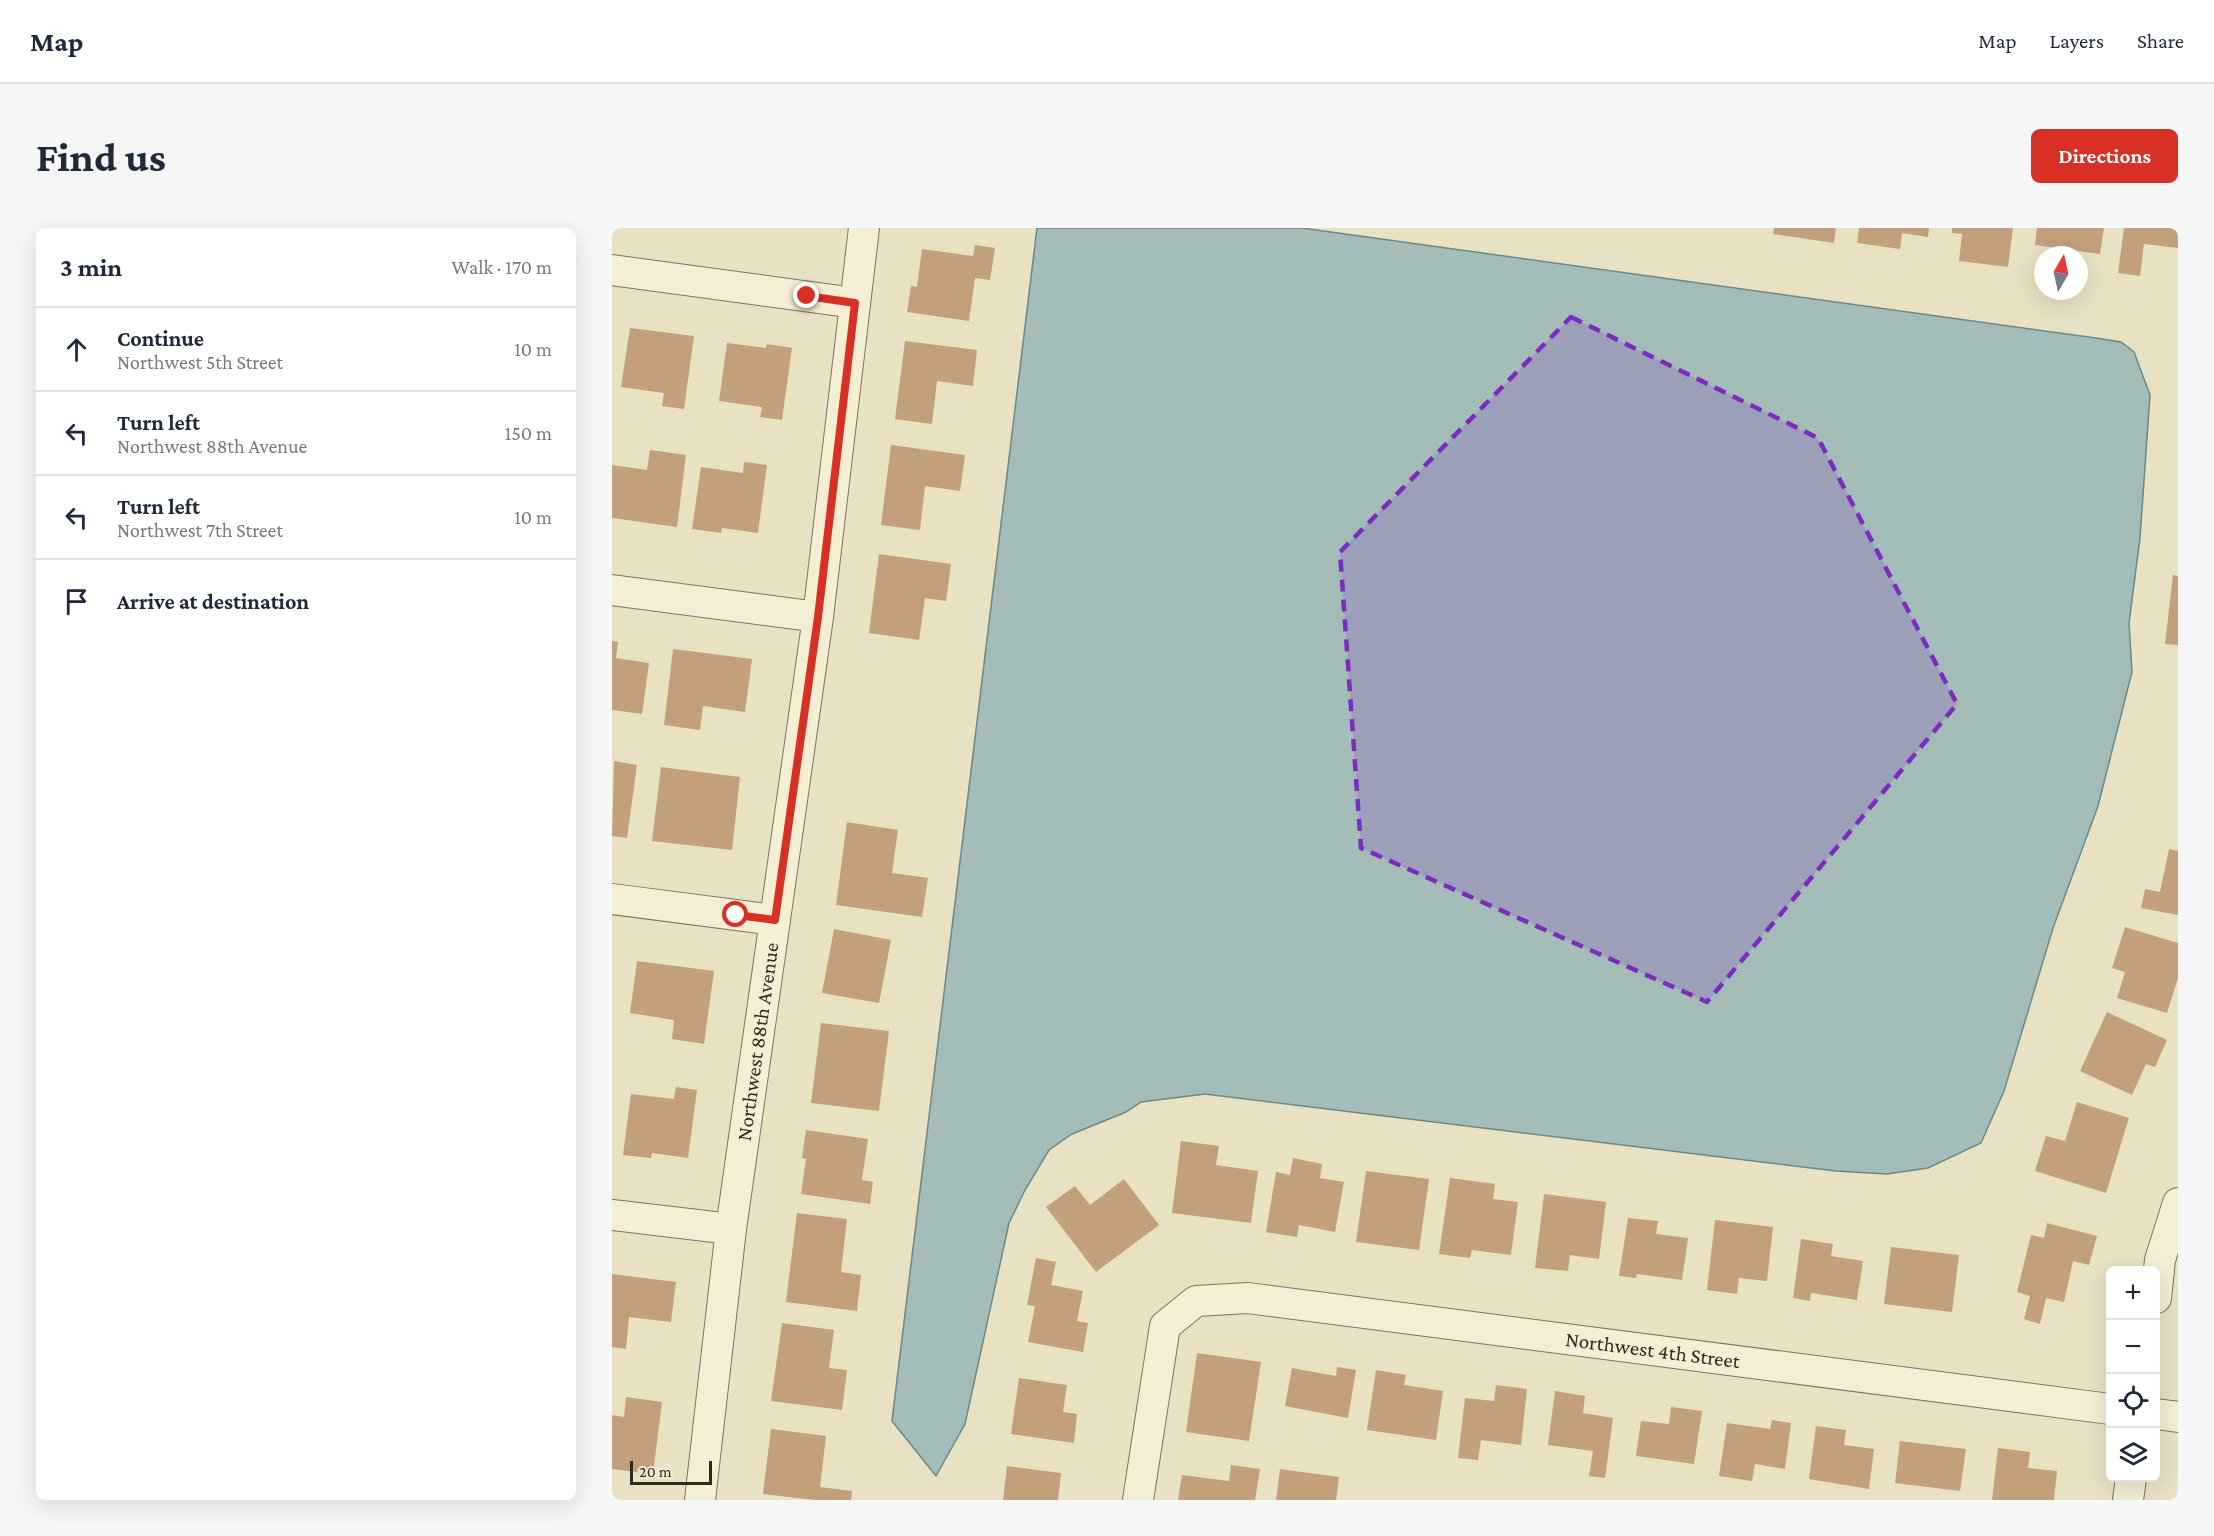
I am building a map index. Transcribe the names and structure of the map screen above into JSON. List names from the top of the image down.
{
  "streets": {
    "street": ["Northwest 88th Avenue", "Northwest 4th Street"]
  },
  "scale_bar": "20 m",
  "north": "top",
  "page": {
    "header": "Map",
    "nav": ["Map", "Layers", "Share"],
    "buttons": "Directions",
    "title": "Find us",
    "heading": ["3 min", "Walk · 170 m"],
    "list": [
      ["Continue", "Northwest 5th Street", "10 m"],
      ["Turn left", "Northwest 88th Avenue", "150 m"],
      ["Turn left", "Northwest 7th Street", "10 m"],
      "Arrive at destination"
    ],
    "map_buttons": ["+", "−"],
    "scale": "20 m"
  }
}
